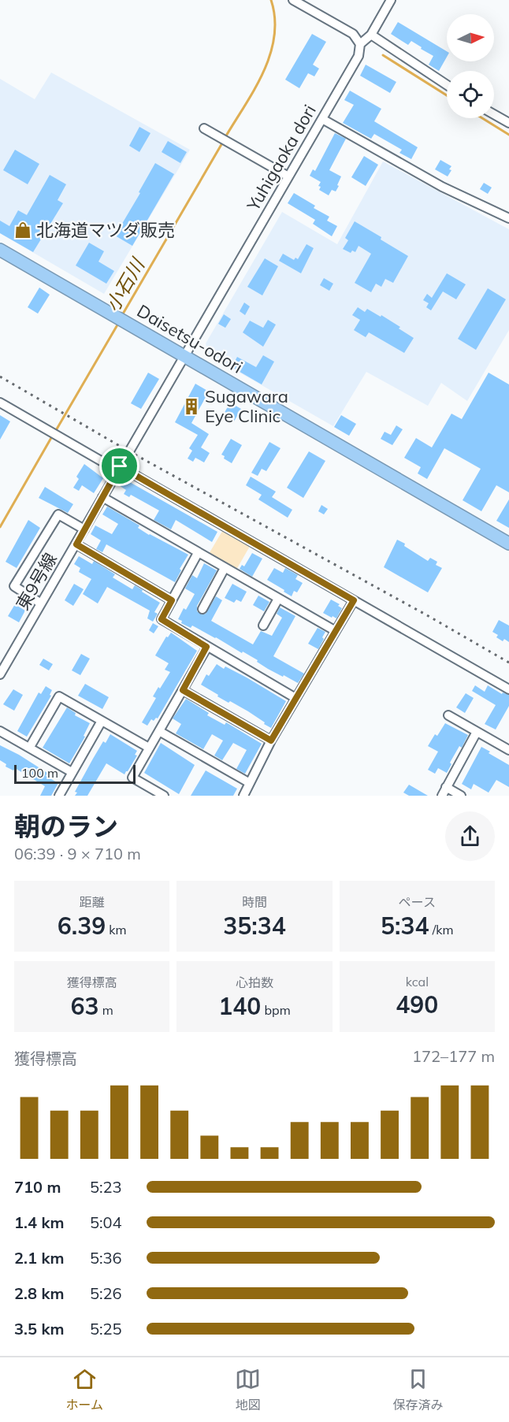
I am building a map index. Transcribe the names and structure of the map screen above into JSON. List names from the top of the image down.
{
  "streets": {
    "highway": ["Daisetsu-odori"],
    "street": ["Yuhigaoka dori", "東9号線"]
  },
  "crossings": [
    ["Yuhigaoka dori", "Daisetsu-odori"],
    ["Yuhigaoka dori", "東9号線"],
    ["Daisetsu-odori", "東9号線"]
  ],
  "water": ["小石川"],
  "places": {
    "shop": ["北海道マツダ販売"],
    "building": ["Sugawara Eye Clinic"]
  },
  "scale_bar": "100 m",
  "north": "right",
  "page": {
    "scale": "100 m",
    "heading": ["朝のラン", "06:39 · 9 × 710 m"],
    "stats": [
      ["距離", "6.39 km"],
      ["時間", "35:34"],
      ["ペース", "5:34 /km"],
      ["獲得標高", "63 m"],
      ["心拍数", "140 bpm"],
      ["kcal", "490"]
    ],
    "chart": ["獲得標高", "172–177 m"],
    "list": [
      {
        "name": "710 m",
        "note": "5:23"
      },
      {
        "name": "1.4 km",
        "note": "5:04"
      },
      {
        "name": "2.1 km",
        "note": "5:36"
      },
      {
        "name": "2.8 km",
        "note": "5:26"
      },
      {
        "name": "3.5 km",
        "note": "5:25"
      }
    ],
    "tabs": ["ホーム", "地図", "保存済み"]
  }
}
